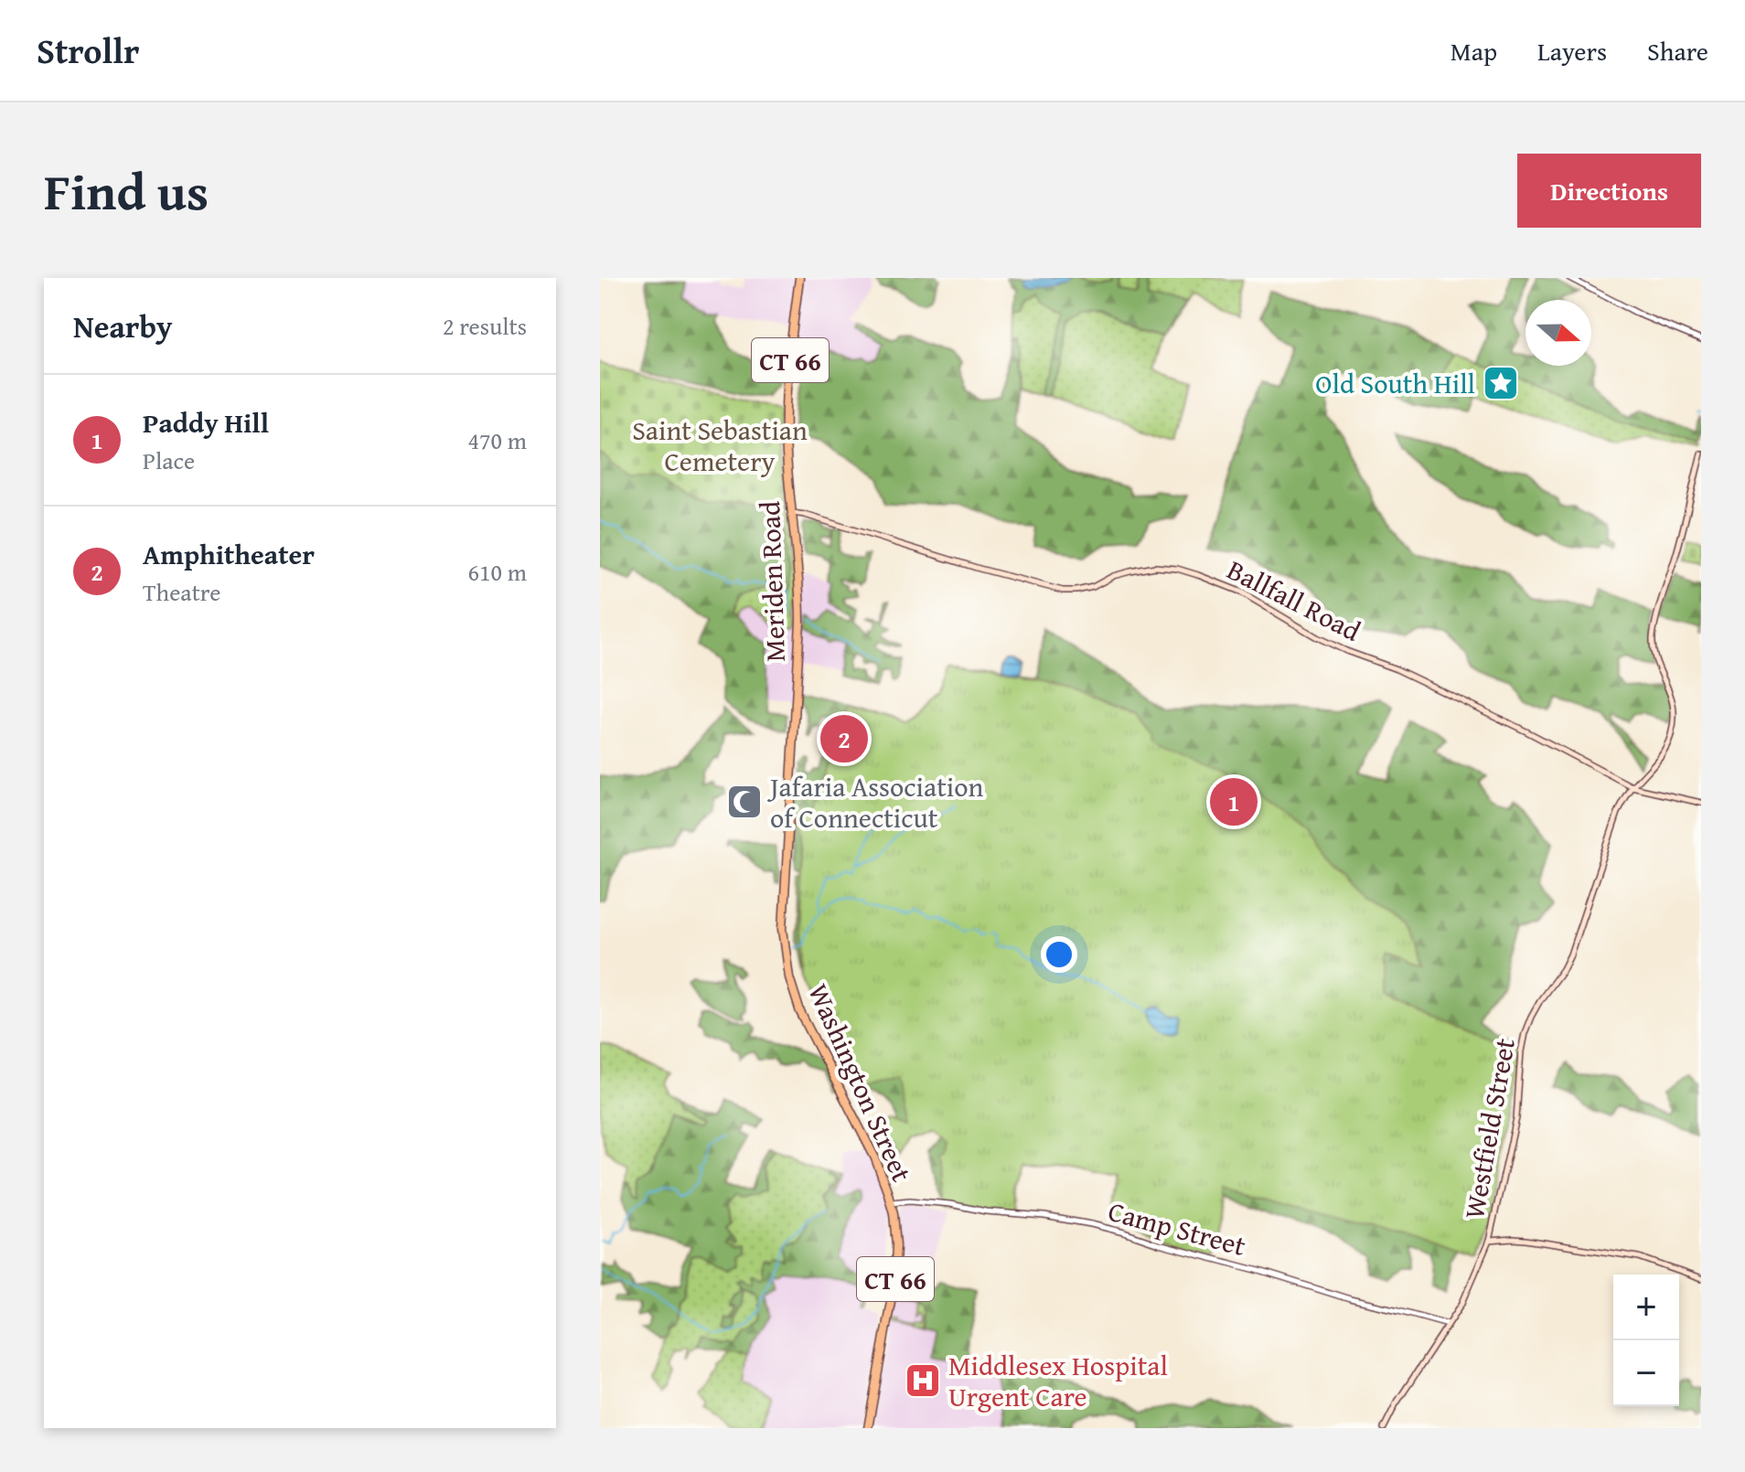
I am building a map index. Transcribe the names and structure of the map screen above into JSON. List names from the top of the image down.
{
  "streets": {
    "highway": ["CT 66", "Meriden Road", "Washington Street"],
    "main road": ["Ballfall Road", "Westfield Street"],
    "street": ["Camp Street"]
  },
  "crossings": [
    ["Meriden Road", "Ballfall Road"],
    ["Meriden Road", "Washington Street"],
    ["Ballfall Road", "Westfield Street"],
    ["Washington Street", "Camp Street"],
    ["Westfield Street", "Camp Street"]
  ],
  "parks": ["Saint Sebastian Cemetery"],
  "places": {
    "place": ["Old South Hill"],
    "mosque": ["Jafaria Association of Connecticut"],
    "hospital": ["Middlesex Hospital Urgent Care"]
  },
  "north": "right",
  "page": {
    "header": "Strollr",
    "nav": ["Map", "Layers", "Share"],
    "title": "Find us",
    "buttons": "Directions",
    "heading": ["Nearby", "2 results"],
    "list": [
      {
        "mark": "1",
        "name": "Paddy Hill",
        "note": "Place",
        "value": "470 m"
      },
      {
        "mark": "2",
        "name": "Amphitheater",
        "note": "Theatre",
        "value": "610 m"
      }
    ],
    "pins": ["2", "1"],
    "map_buttons": ["+", "−"]
  }
}
